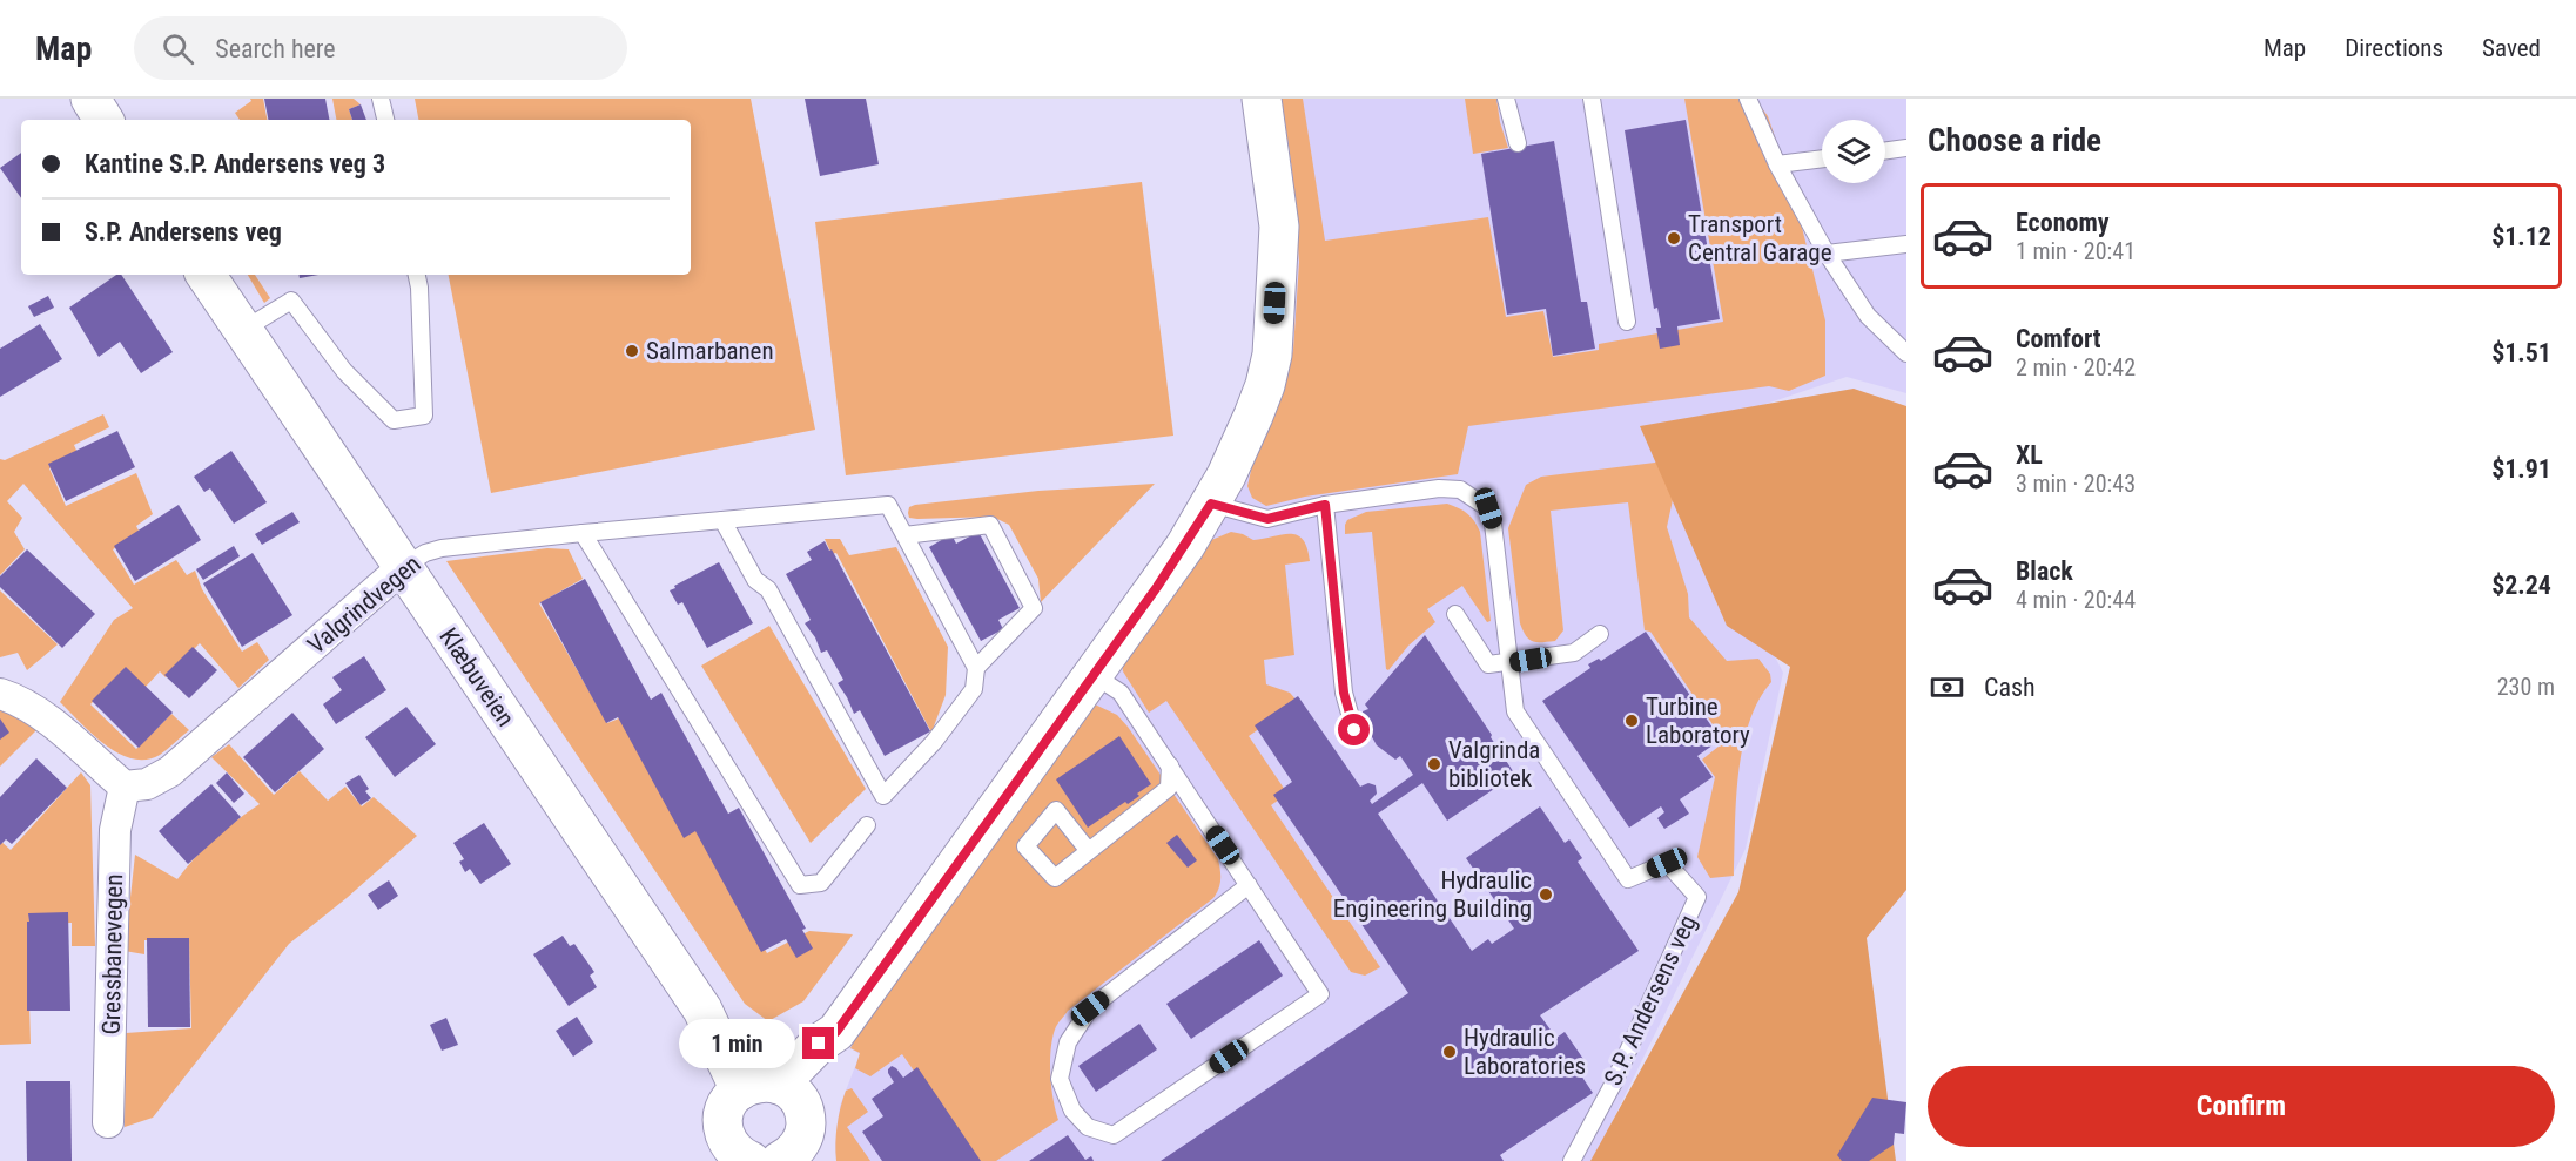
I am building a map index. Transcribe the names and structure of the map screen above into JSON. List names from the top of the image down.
{
  "streets": {
    "street": ["Valgrindvegen", "Klæbuveien", "Gressbanevegen"],
    "lane": ["S.P. Andersens veg"]
  },
  "crossings": [
    ["Valgrindvegen", "Klæbuveien"],
    ["Valgrindvegen", "Gressbanevegen"]
  ],
  "places": [
    "Transport Central Garage",
    "Salmarbanen",
    "Turbine Laboratory",
    "Valgrinda bibliotek",
    "Hydraulic Engineering Building",
    "Hydraulic Laboratories"
  ],
  "page": {
    "header": "Map",
    "search": "Search here",
    "nav": ["Map", "Directions", "Saved"],
    "heading": "Choose a ride",
    "banner": ["Kantine S.P. Andersens veg 3", "S.P. Andersens veg"],
    "list": [
      {
        "name": "Economy",
        "note": "1 min · 20:41",
        "value": "$1.12"
      },
      {
        "name": "Comfort",
        "note": "2 min · 20:42",
        "value": "$1.51"
      },
      {
        "name": "XL",
        "note": "3 min · 20:43",
        "value": "$1.91"
      },
      {
        "name": "Black",
        "note": "4 min · 20:44",
        "value": "$2.24"
      }
    ],
    "pay": ["Cash", "230 m"],
    "bubble": "1 min",
    "buttons": "Confirm"
  }
}
